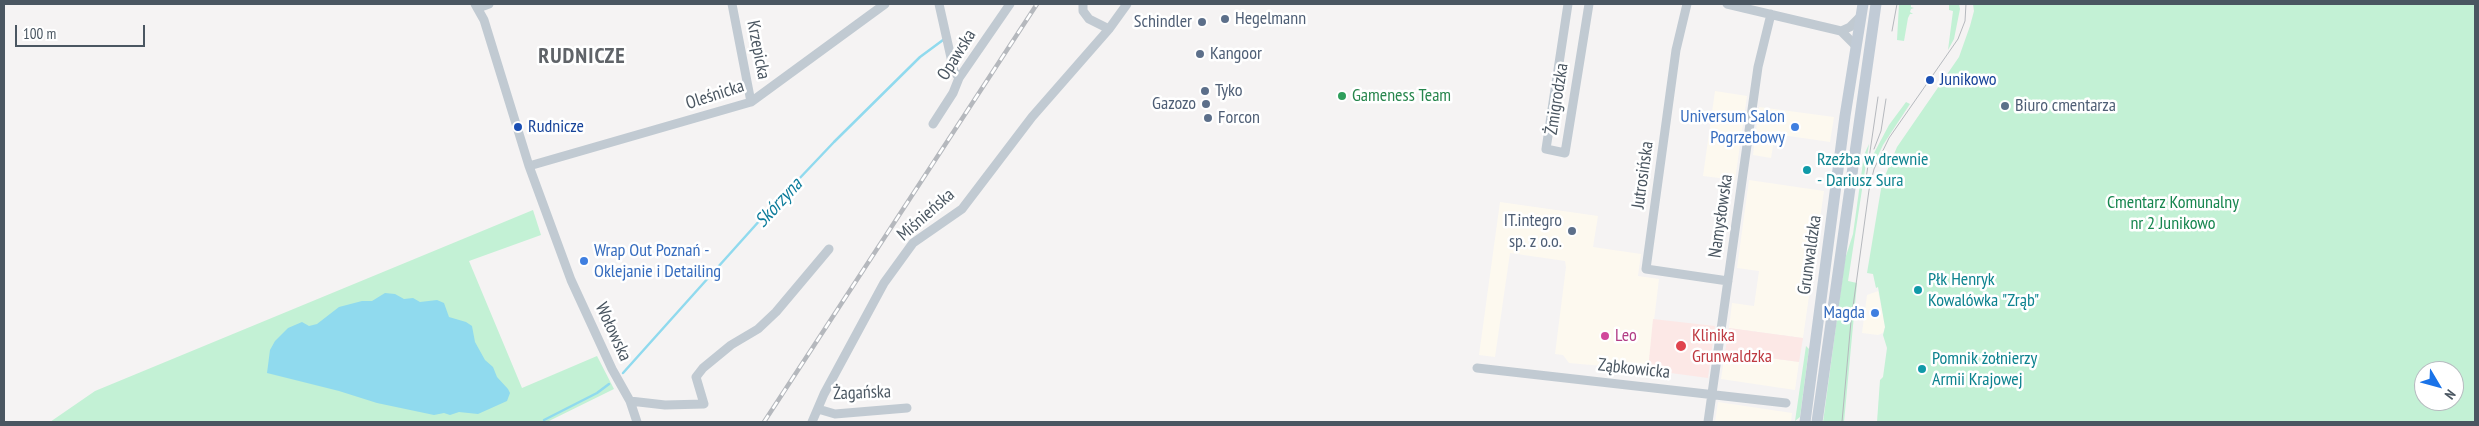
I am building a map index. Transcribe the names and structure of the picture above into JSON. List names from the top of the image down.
{
  "streets": {
    "street": [
      "Krzepicka",
      "Opawska",
      "Oleśnicka",
      "Żmigrodzka",
      "Jutrosińska",
      "Miśnieńska",
      "Namysłowska",
      "Grunwaldzka",
      "Wołowska",
      "Ząbkowicka",
      "Żagańska"
    ]
  },
  "crossings": [
    ["Krzepicka", "Oleśnicka"],
    ["Oleśnicka", "Wołowska"],
    ["Jutrosińska", "Namysłowska"],
    ["Miśnieńska", "Żagańska"],
    ["Namysłowska", "Ząbkowicka"]
  ],
  "districts": ["RUDNICZE"],
  "water": ["Skórzyna"],
  "parks": ["Cmentarz Komunalny nr 2 Junikowo"],
  "places": [
    "Hegelmann",
    "Schindler",
    "Kangoor",
    "Junikowo",
    "Tyko",
    "Gameness Team",
    "Gazozo",
    "Biuro cmentarza",
    "Forcon",
    "Rudnicze",
    "Universum Salon Pogrzebowy",
    "Rzeźba w drewnie - Dariusz Sura",
    "IT.integro sp. z o.o.",
    "Wrap Out Poznań - Oklejanie i Detailing",
    "Płk Henryk Kowalówka \"Zrąb\"",
    "Magda",
    "Leo",
    "Klinika Grunwaldzka",
    "Pomnik żołnierzy Armii Krajowej"
  ],
  "scale_bar": "100 m",
  "north": "bottom right"
}
